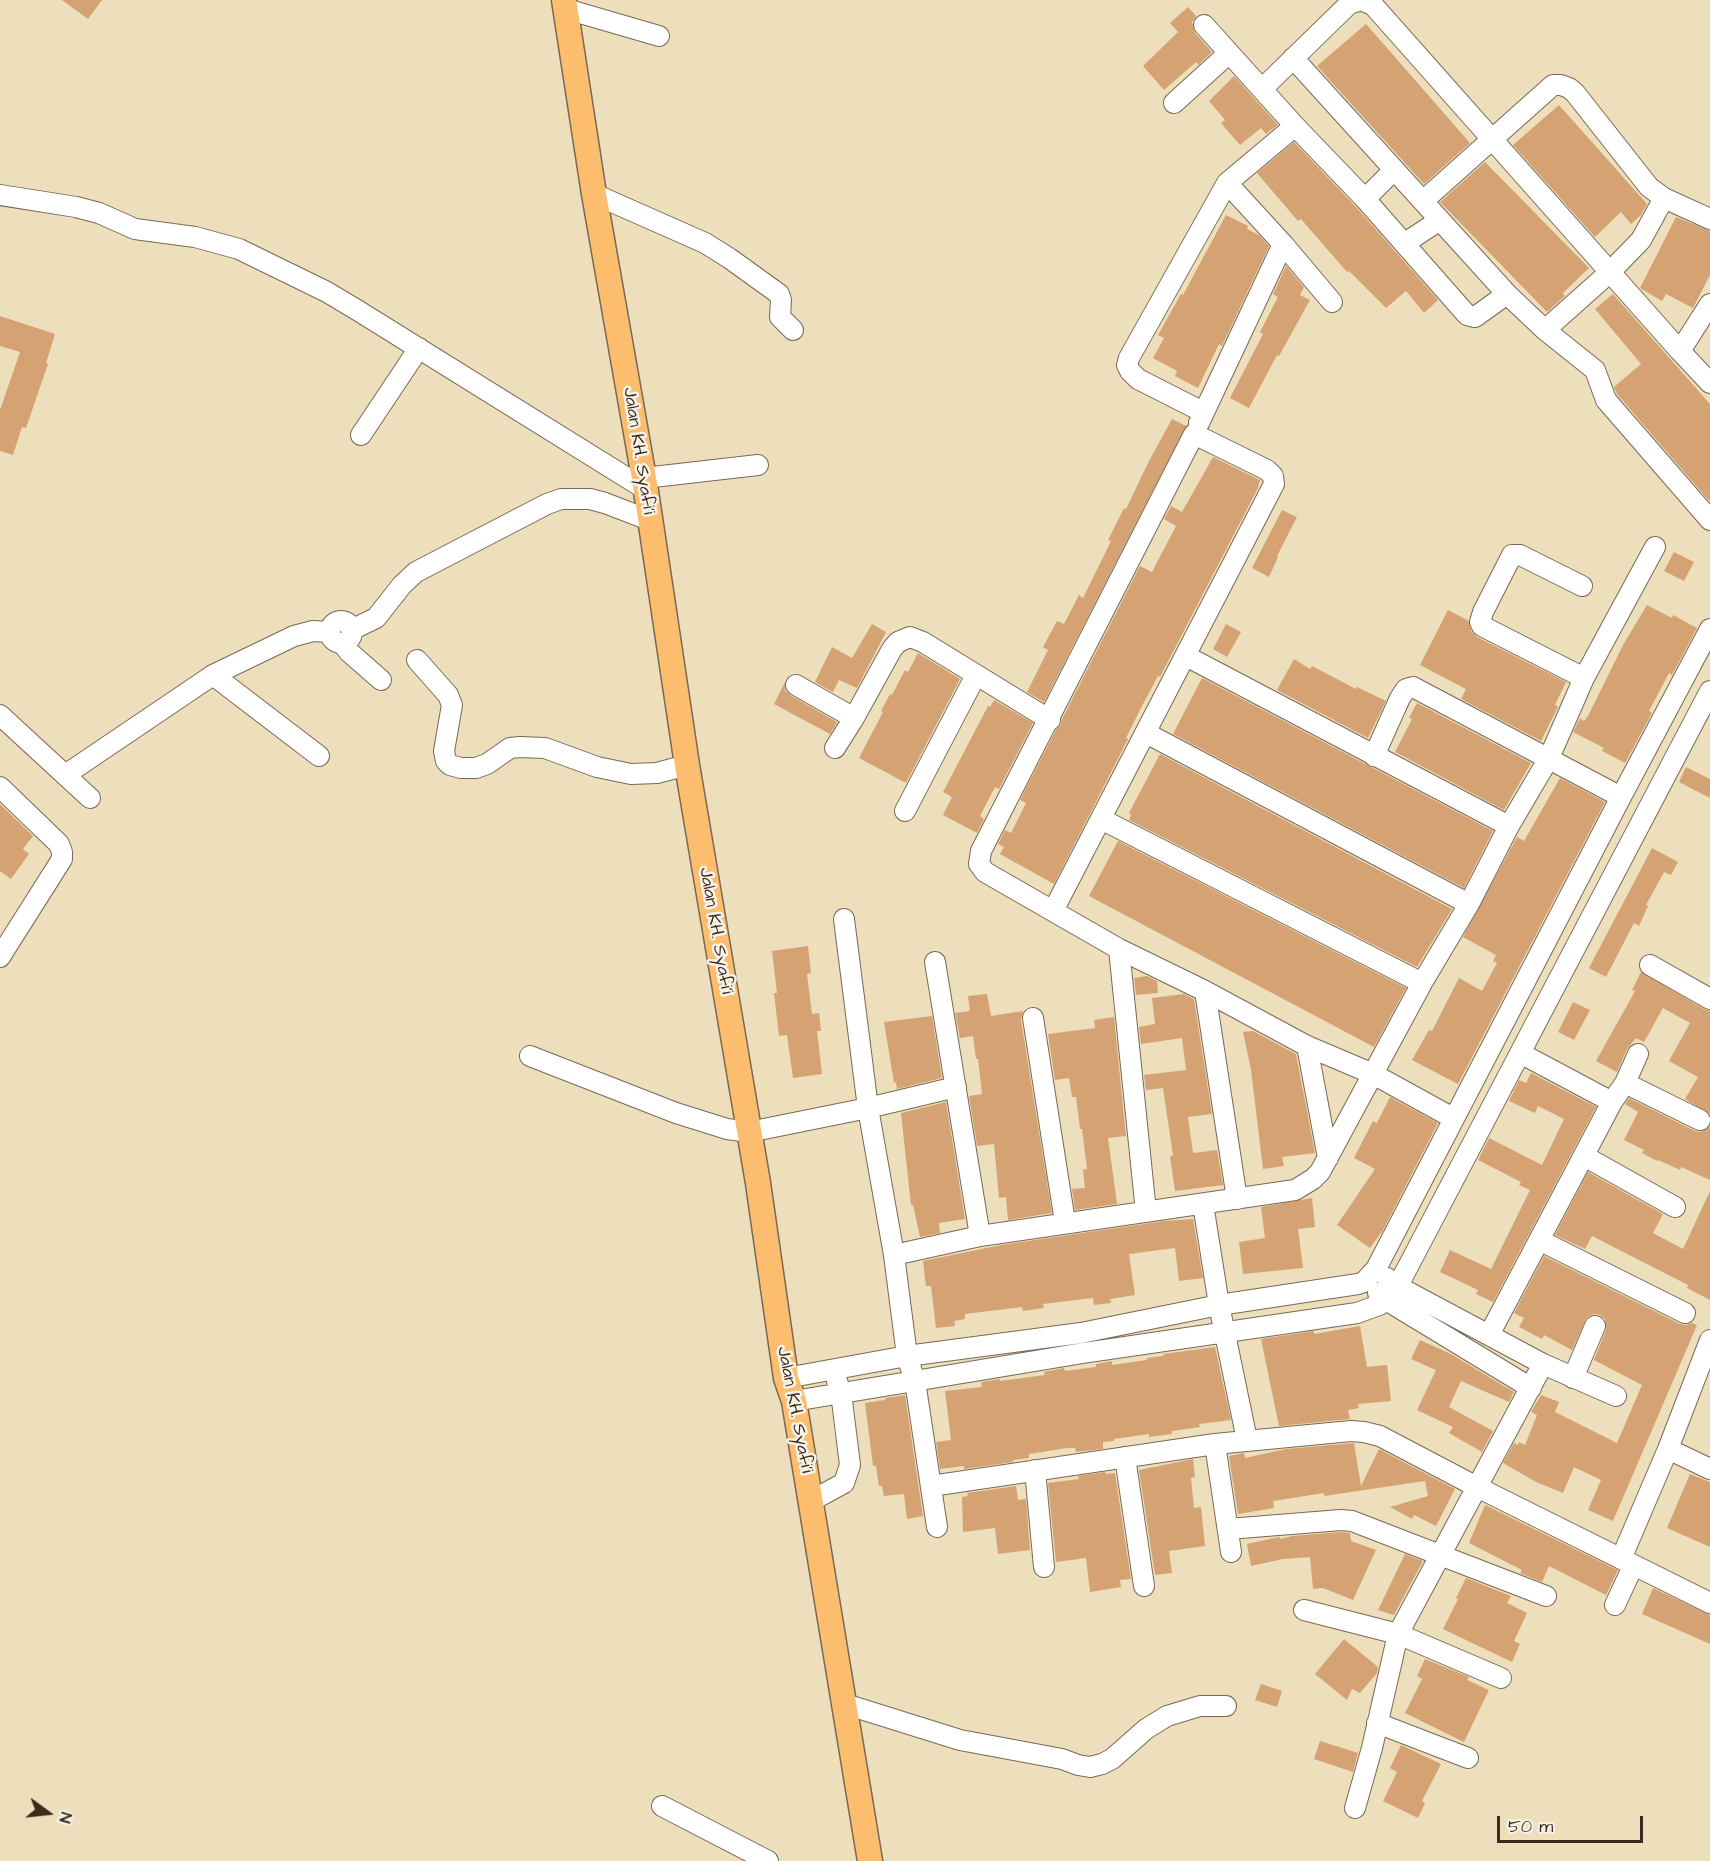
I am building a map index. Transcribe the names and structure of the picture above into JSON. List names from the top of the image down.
{
  "streets": {
    "main road": ["Jalan KH. Syafi'i"]
  },
  "scale_bar": "50 m",
  "north": "right"
}
